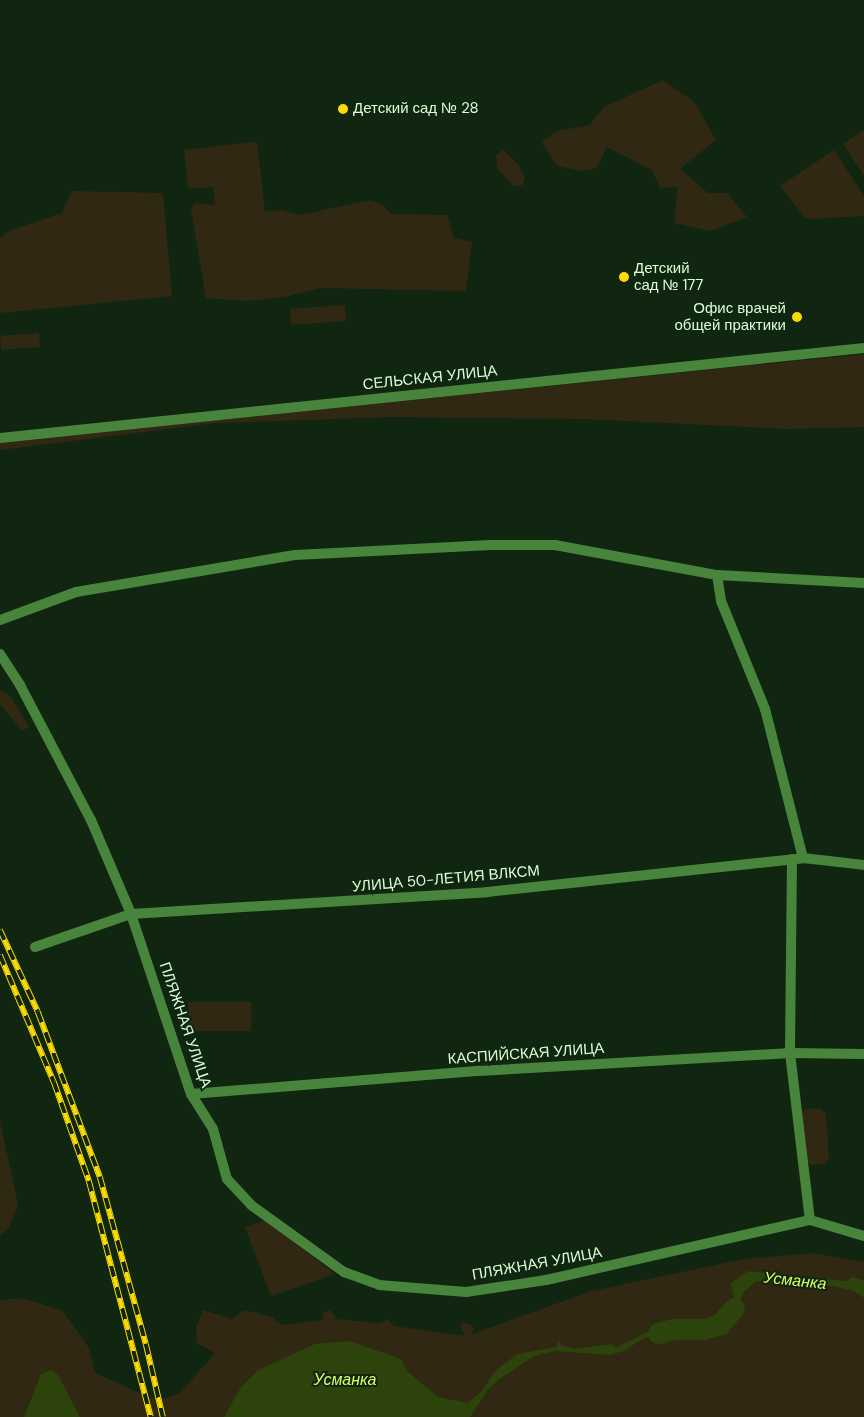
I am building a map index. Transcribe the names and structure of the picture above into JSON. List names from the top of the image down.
{
  "streets": {
    "street": [
      "СЕЛЬСКАЯ УЛИЦА",
      "УЛИЦА 50-ЛЕТИЯ ВЛКСМ",
      "ПЛЯЖНАЯ УЛИЦА",
      "КАСПИЙСКАЯ УЛИЦА"
    ]
  },
  "crossings": [
    ["УЛИЦА 50-ЛЕТИЯ ВЛКСМ", "ПЛЯЖНАЯ УЛИЦА"],
    ["ПЛЯЖНАЯ УЛИЦА", "КАСПИЙСКАЯ УЛИЦА"]
  ],
  "water": ["Усманка"],
  "places": ["Детский сад № 28", "Детский сад № 177", "Офис врачей общей практики"]
}
